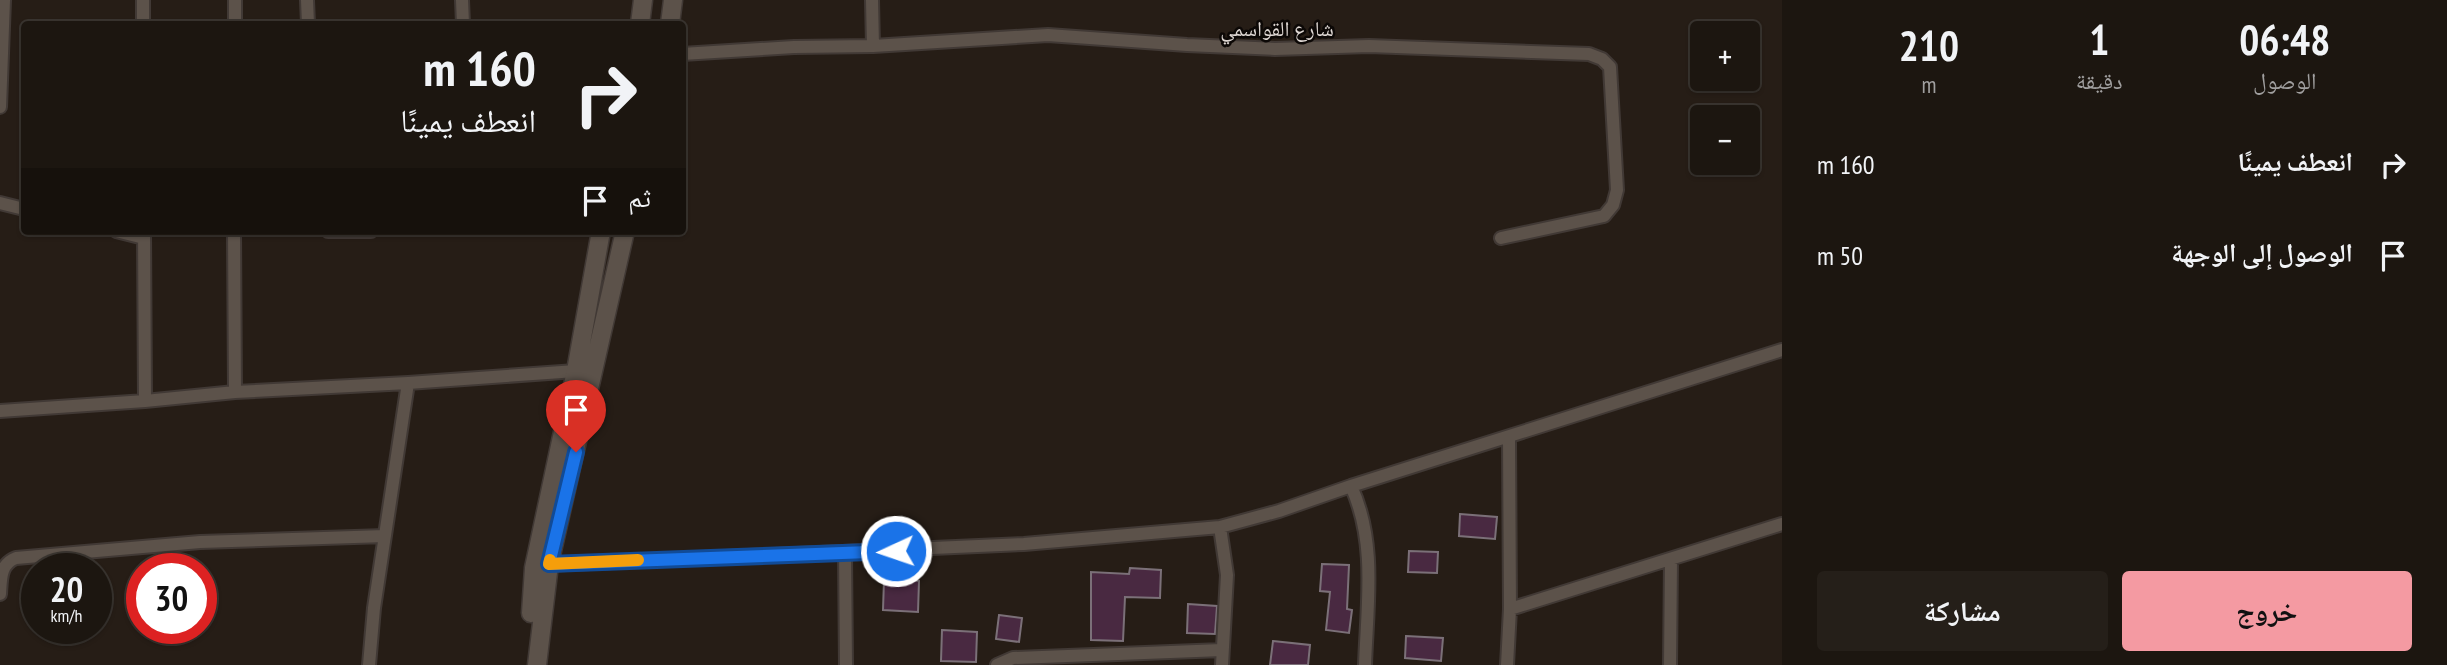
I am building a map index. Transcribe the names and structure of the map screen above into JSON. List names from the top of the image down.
{
  "streets": {
    "street": ["شارع القواسمي"]
  },
  "page": {
    "eta": [
      "06:48",
      "الوصول",
      "1",
      "دقيقة",
      "210",
      "m"
    ],
    "map_buttons": ["+", "−"],
    "turn": ["160 m", "انعطف يمينًا"],
    "list": [
      {
        "name": "انعطف يمينًا",
        "value": "160 m"
      },
      {
        "name": "الوصول إلى الوجهة",
        "value": "50 m"
      }
    ],
    "then": "ثم",
    "speed": "20 km/h",
    "limit": "30",
    "buttons": ["خروج", "مشاركة"]
  }
}
